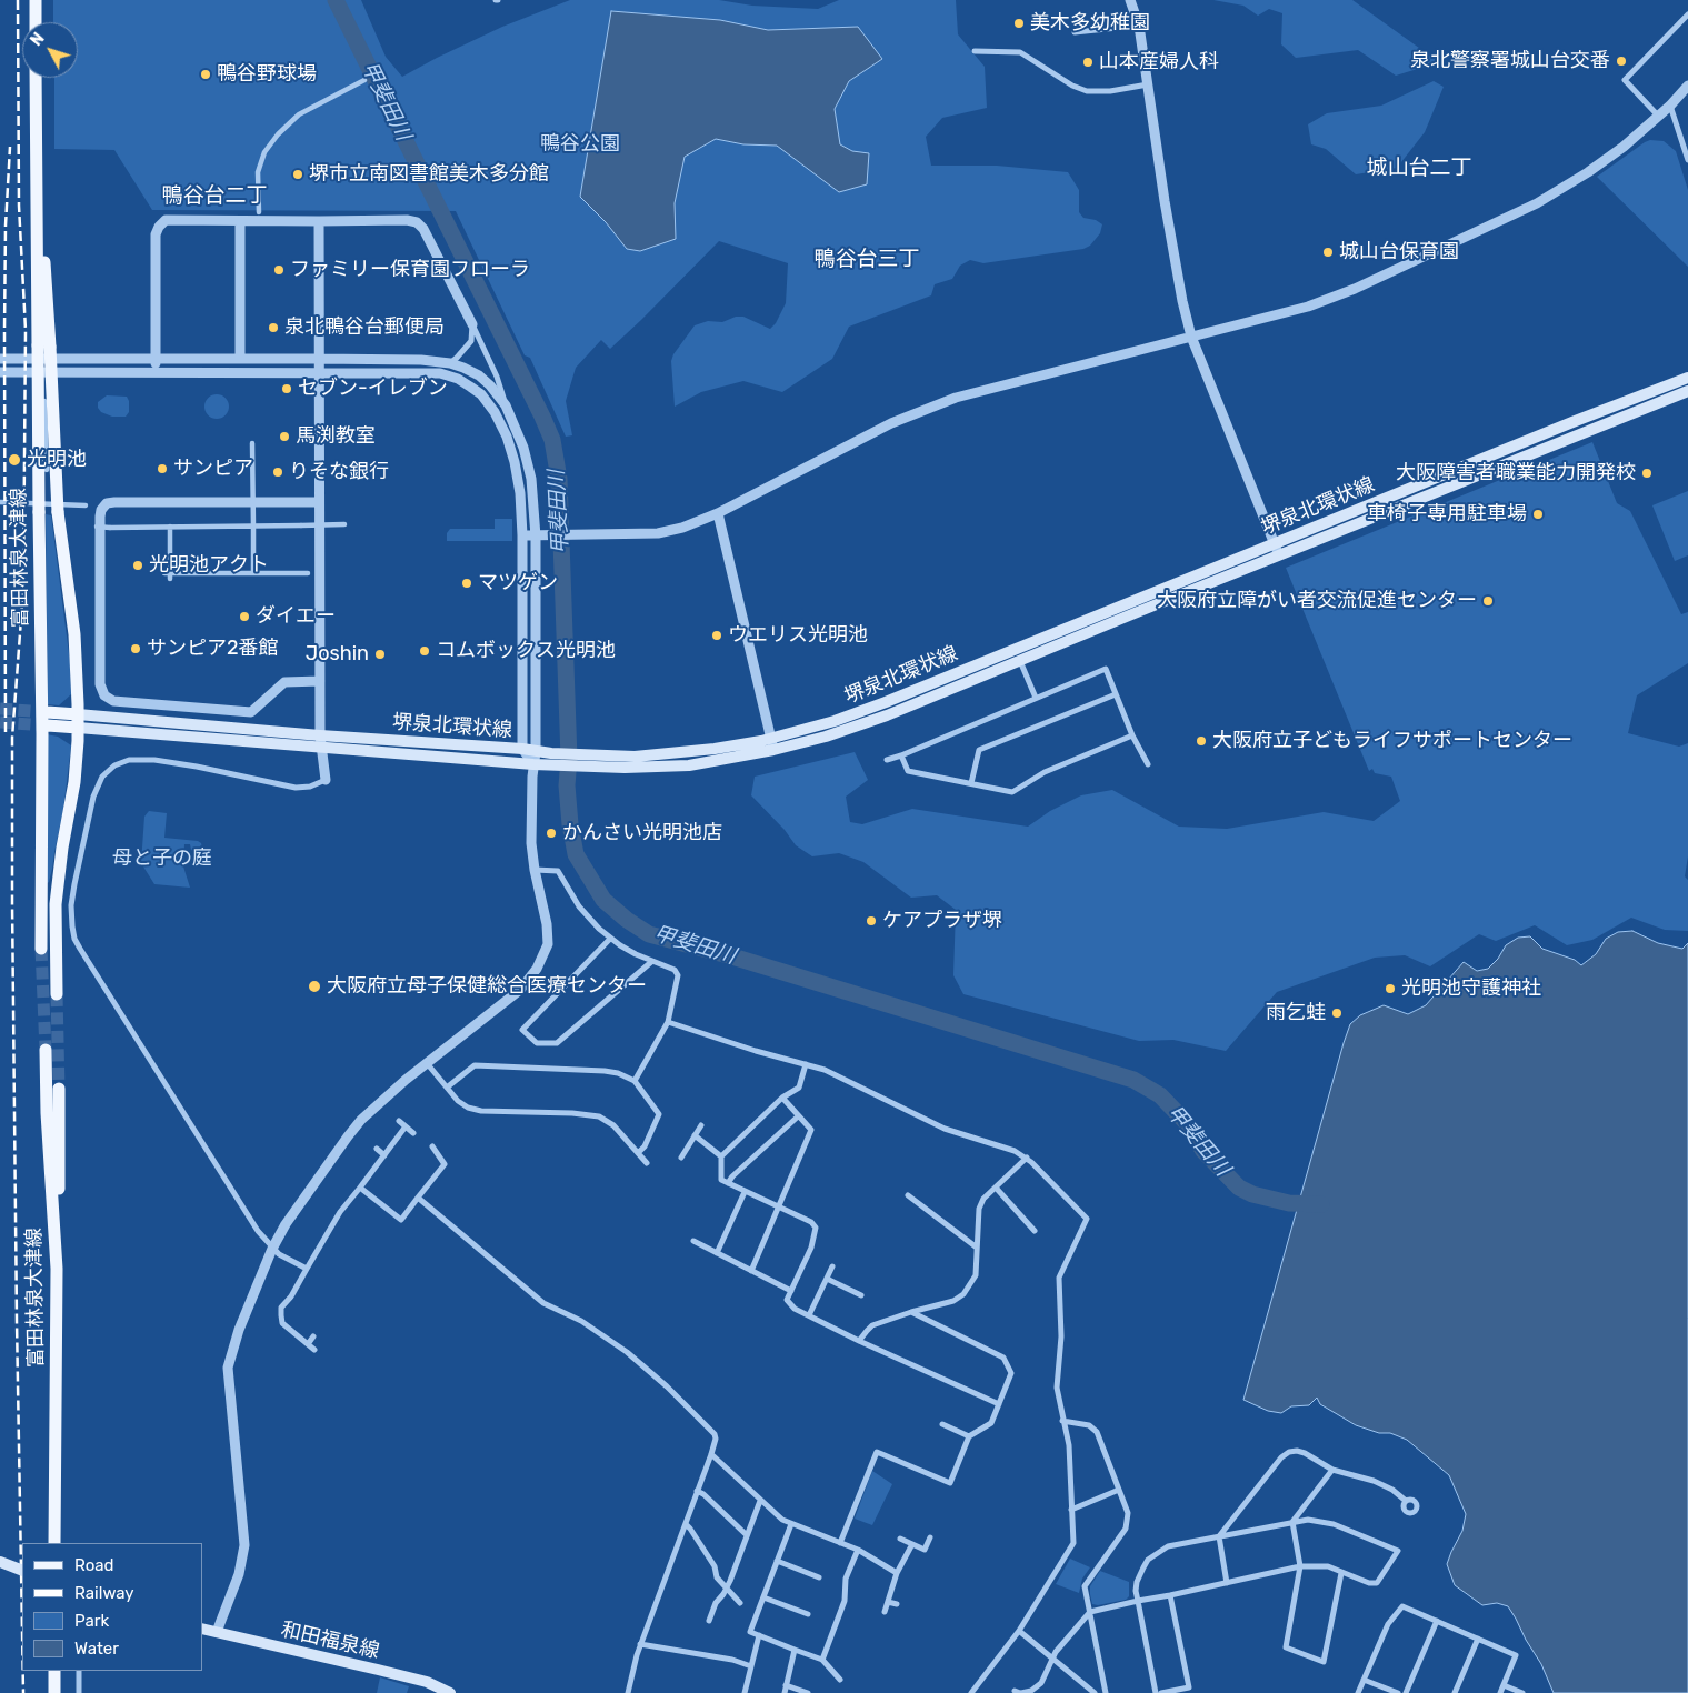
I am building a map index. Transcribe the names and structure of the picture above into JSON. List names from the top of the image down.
{
  "streets": {
    "main road": ["堺泉北環状線", "富田林泉大津線", "和田福泉線"]
  },
  "districts": ["城山台二丁", "鴨谷台二丁", "鴨谷台三丁"],
  "water": ["甲斐田川"],
  "parks": ["鴨谷公園", "母と子の庭"],
  "places": [
    "美木多幼稚園",
    "泉北警察署城山台交番",
    "山本産婦人科",
    "鴨谷野球場",
    "堺市立南図書館美木多分館",
    "城山台保育園",
    "ファミリー保育園フローラ",
    "泉北鴨谷台郵便局",
    "セブン-イレブン",
    "馬渕教室",
    "光明池",
    "サンピア",
    "りそな銀行",
    "大阪障害者職業能力開発校",
    "車椅子専用駐車場",
    "光明池アクト",
    "マツゲン",
    "大阪府立障がい者交流促進センター",
    "ダイエー",
    "ウエリス光明池",
    "サンピア2番館",
    "コムボックス光明池",
    "Joshin",
    "大阪府立子どもライフサポートセンター",
    "かんさい光明池店",
    "ケアプラザ堺",
    "大阪府立母子保健総合医療センター",
    "光明池守護神社",
    "雨乞蛙"
  ],
  "legend": [
    "Road",
    "Railway",
    "Park",
    "Water"
  ],
  "north": "top left"
}
